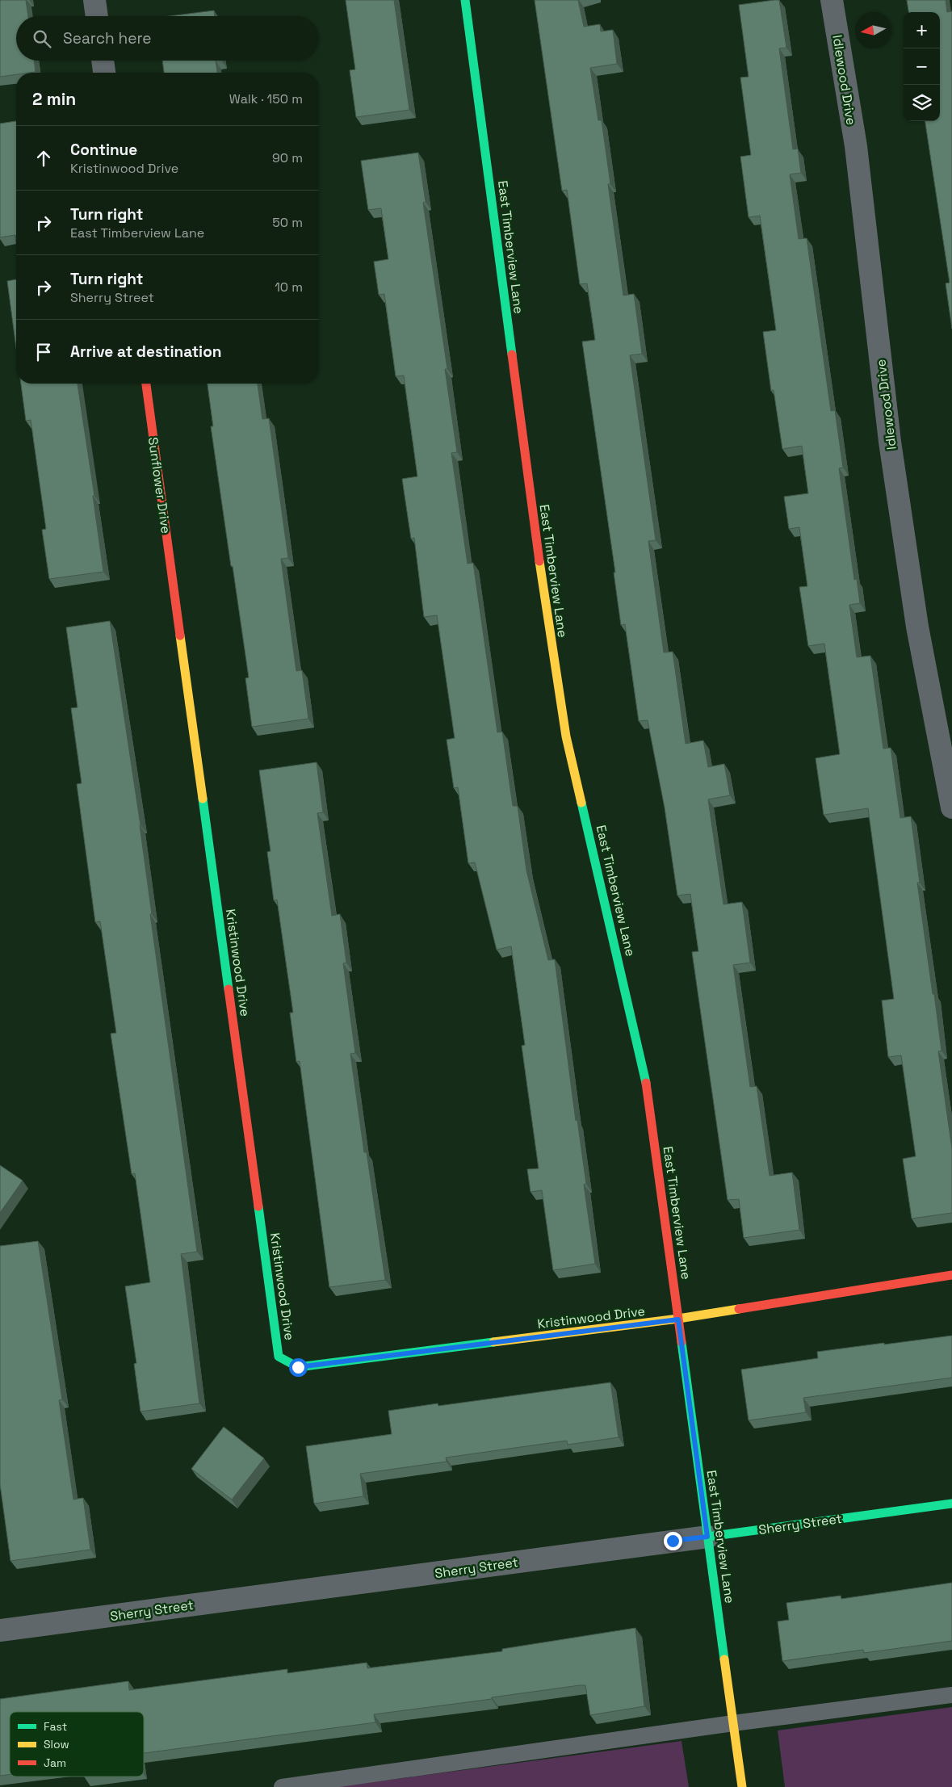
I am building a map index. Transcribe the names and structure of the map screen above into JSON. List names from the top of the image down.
{
  "streets": {
    "street": [
      "Idlewood Drive",
      "East Timberview Lane",
      "Sunflower Drive",
      "Kristinwood Drive",
      "Sherry Street"
    ]
  },
  "crossings": [
    ["East Timberview Lane", "Kristinwood Drive"],
    ["East Timberview Lane", "Sherry Street"],
    ["Sunflower Drive", "Kristinwood Drive"]
  ],
  "legend": ["Fast", "Slow", "Jam"],
  "north": "left",
  "page": {
    "map_buttons": ["+", "−"],
    "search": "Search here",
    "heading": ["2 min", "Walk · 150 m"],
    "list": [
      ["Continue", "Kristinwood Drive", "90 m"],
      ["Turn right", "East Timberview Lane", "50 m"],
      ["Turn right", "Sherry Street", "10 m"],
      "Arrive at destination"
    ]
  }
}
